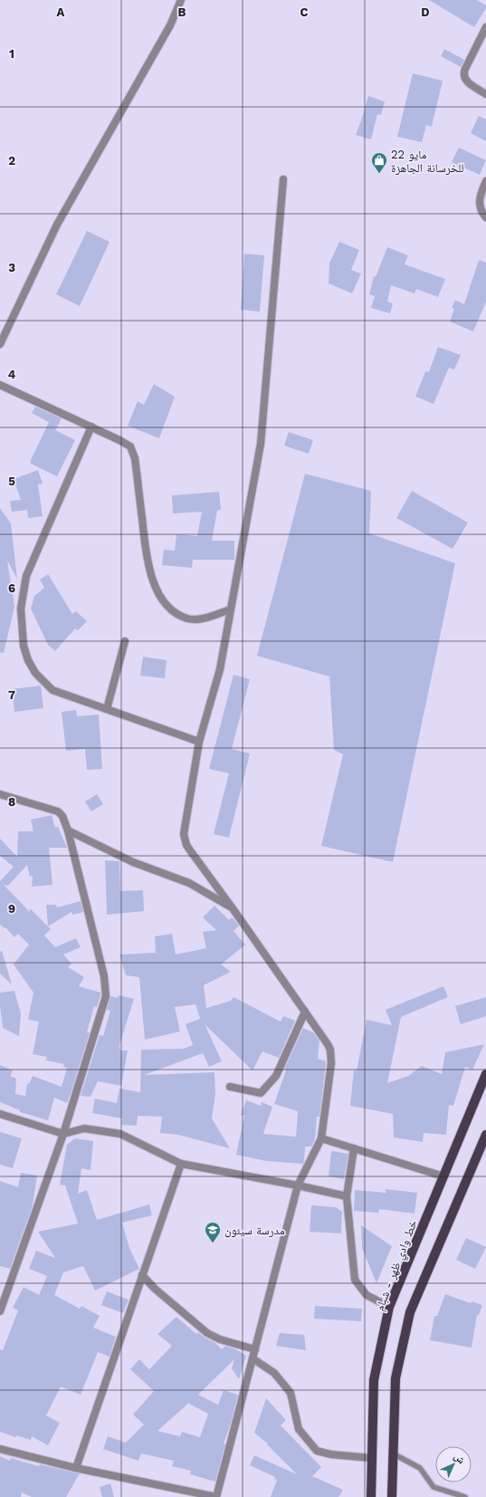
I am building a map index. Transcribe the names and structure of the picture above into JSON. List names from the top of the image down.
{
  "streets": {
    "main road": ["خط وادي ظهر - شبام"]
  },
  "places": {
    "shop": ["22 مايو للخرسانة الجاهزة"],
    "school or university": ["مدرسة سيئون"]
  },
  "north": "top right",
  "grid": {
    "columns": [
      "A",
      "B",
      "C",
      "D"
    ],
    "rows": [
      "1",
      "2",
      "3",
      "4",
      "5",
      "6",
      "7",
      "8",
      "9"
    ]
  }
}
